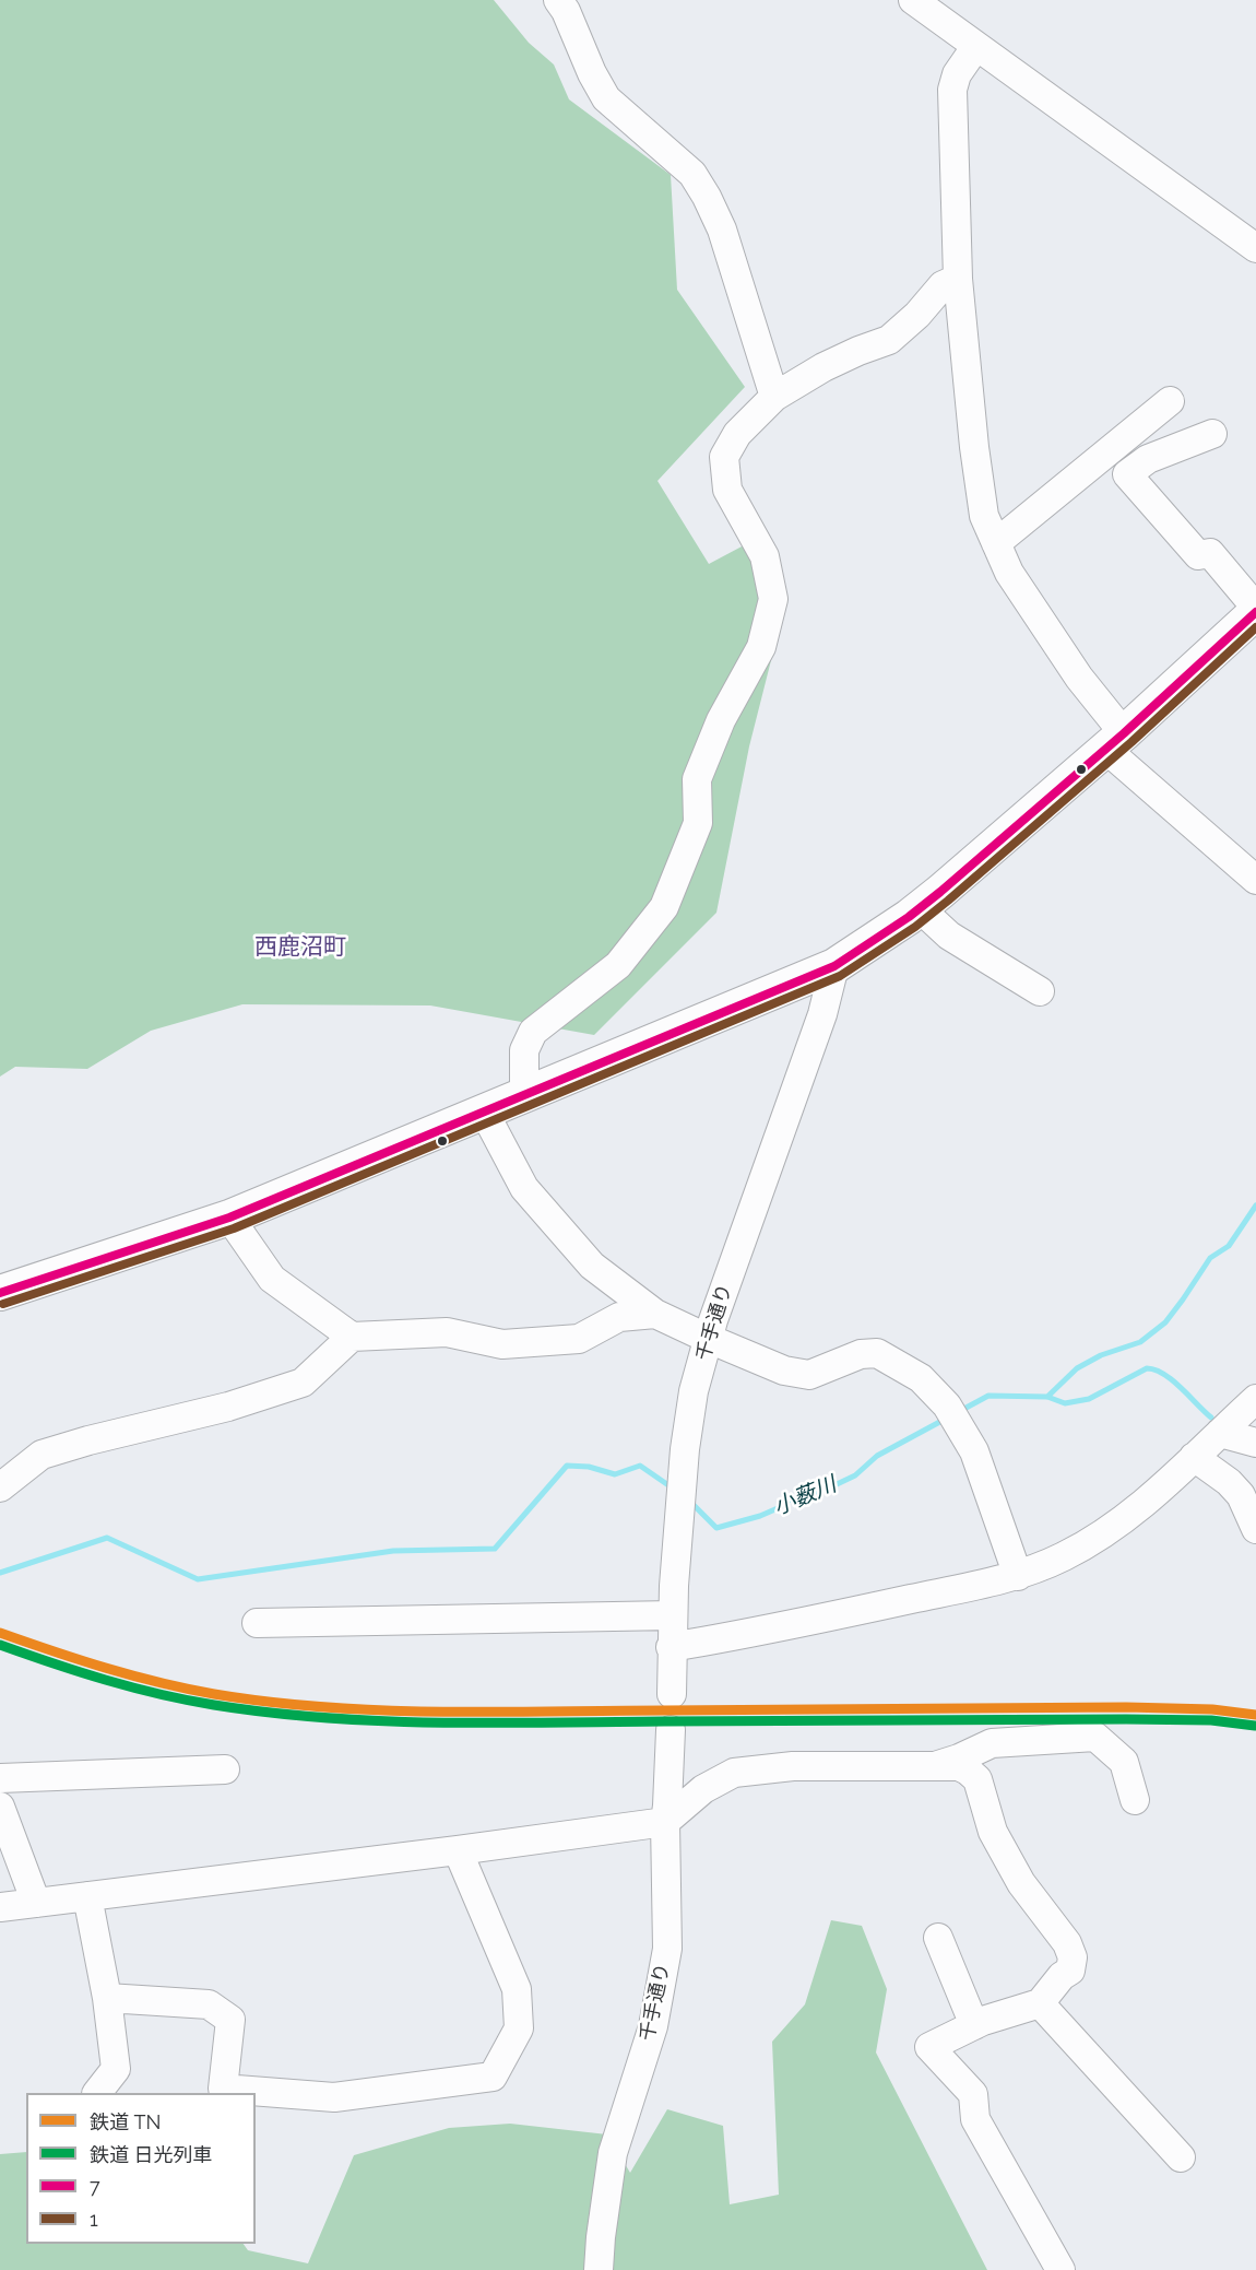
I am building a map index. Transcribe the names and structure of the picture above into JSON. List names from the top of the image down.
{
  "streets": {
    "street": ["千手通り"]
  },
  "districts": ["西鹿沼町"],
  "water": ["小薮川"],
  "lines": [
    "transit line 7",
    "transit line 1",
    "rail line TN",
    "rail line 日光列車"
  ],
  "legend": [
    "鉄道 TN",
    "鉄道 日光列車",
    "7",
    "1"
  ]
}
